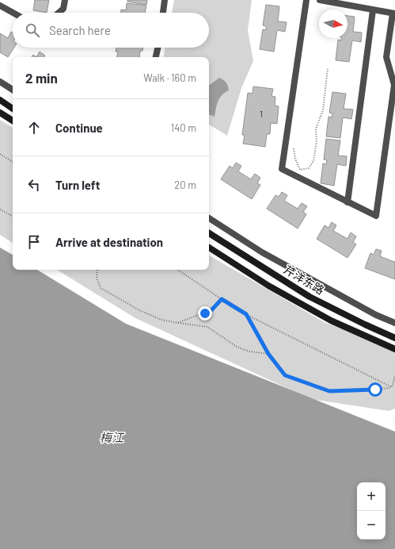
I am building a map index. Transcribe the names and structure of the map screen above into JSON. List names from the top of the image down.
{
  "streets": {
    "main road": ["芹洋东路"]
  },
  "water": ["梅江"],
  "house_numbers": ["1"],
  "north": "right",
  "page": {
    "search": "Search here",
    "heading": ["2 min", "Walk · 160 m"],
    "list": [
      ["Continue", "140 m"],
      ["Turn left", "20 m"],
      "Arrive at destination"
    ],
    "map_buttons": ["+", "−"]
  }
}
